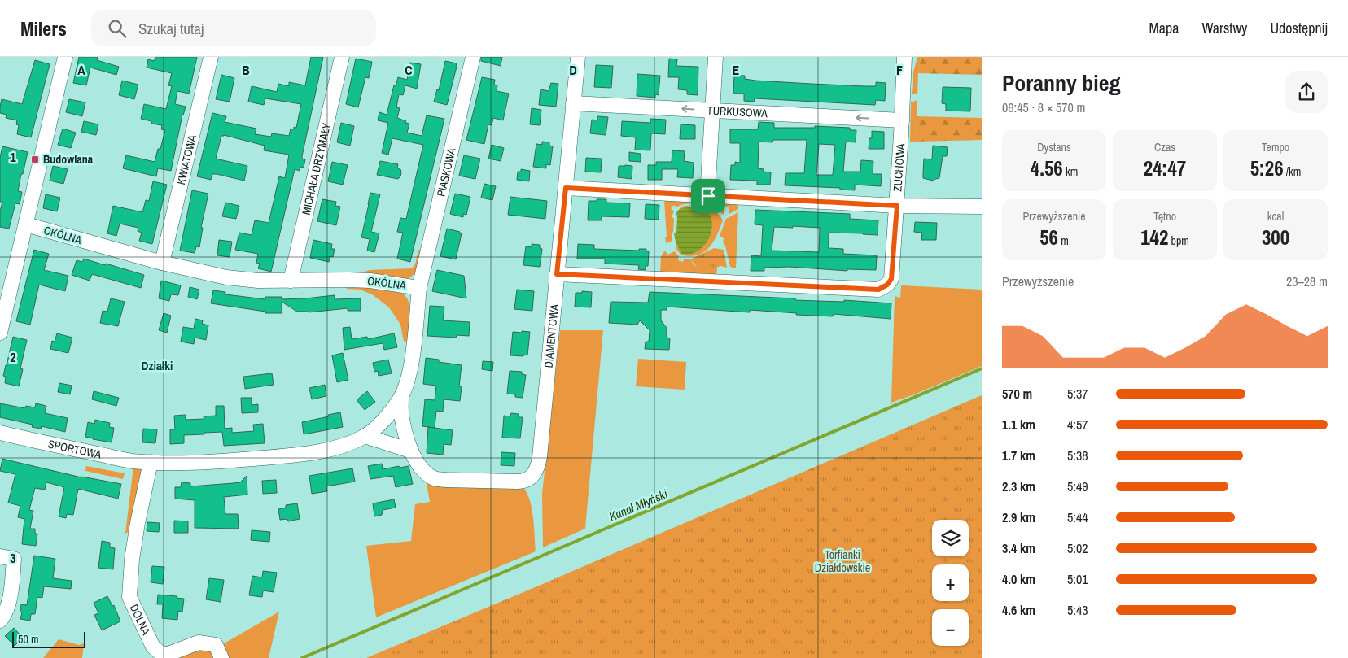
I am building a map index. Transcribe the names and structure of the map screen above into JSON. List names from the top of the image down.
{
  "streets": {
    "street": [
      "TURKUSOWA",
      "KWIATOWA",
      "MICHAŁA DRZYMAŁY",
      "ZUCHOWA",
      "PIASKOWA",
      "OKÓLNA",
      "DIAMENTOWA",
      "SPORTOWA",
      "DOLNA"
    ]
  },
  "crossings": [
    ["TURKUSOWA", "ZUCHOWA"],
    ["TURKUSOWA", "DIAMENTOWA"],
    ["KWIATOWA", "OKÓLNA"],
    ["MICHAŁA DRZYMAŁY", "OKÓLNA"],
    ["ZUCHOWA", "DIAMENTOWA"],
    ["PIASKOWA", "OKÓLNA"],
    ["OKÓLNA", "DIAMENTOWA"],
    ["OKÓLNA", "SPORTOWA"],
    ["OKÓLNA", "DOLNA"],
    ["SPORTOWA", "DOLNA"]
  ],
  "districts": ["Działki"],
  "water": ["Kanał Młyński"],
  "parks": ["Torfianki Działdowskie"],
  "places": {
    "transit": ["Budowlana"]
  },
  "scale_bar": "50 m",
  "page": {
    "header": "Milers",
    "search": "Szukaj tutaj",
    "nav": ["Mapa", "Warstwy", "Udostępnij"],
    "heading": ["Poranny bieg", "06:45 · 8 × 570 m"],
    "stats": [
      ["Dystans", "4.56 km"],
      ["Czas", "24:47"],
      ["Tempo", "5:26 /km"],
      ["Przewyższenie", "56 m"],
      ["Tętno", "142 bpm"],
      ["kcal", "300"]
    ],
    "chart": ["Przewyższenie", "23–28 m"],
    "list": [
      {
        "name": "570 m",
        "note": "5:37"
      },
      {
        "name": "1.1 km",
        "note": "4:57"
      },
      {
        "name": "1.7 km",
        "note": "5:38"
      },
      {
        "name": "2.3 km",
        "note": "5:49"
      },
      {
        "name": "2.9 km",
        "note": "5:44"
      },
      {
        "name": "3.4 km",
        "note": "5:02"
      },
      {
        "name": "4.0 km",
        "note": "5:01"
      },
      {
        "name": "4.6 km",
        "note": "5:43"
      }
    ],
    "map_buttons": ["+", "−"],
    "scale": "50 m"
  },
  "grid": {
    "columns": [
      "A",
      "B",
      "C",
      "D",
      "E",
      "F"
    ],
    "rows": ["1", "2", "3"]
  }
}
